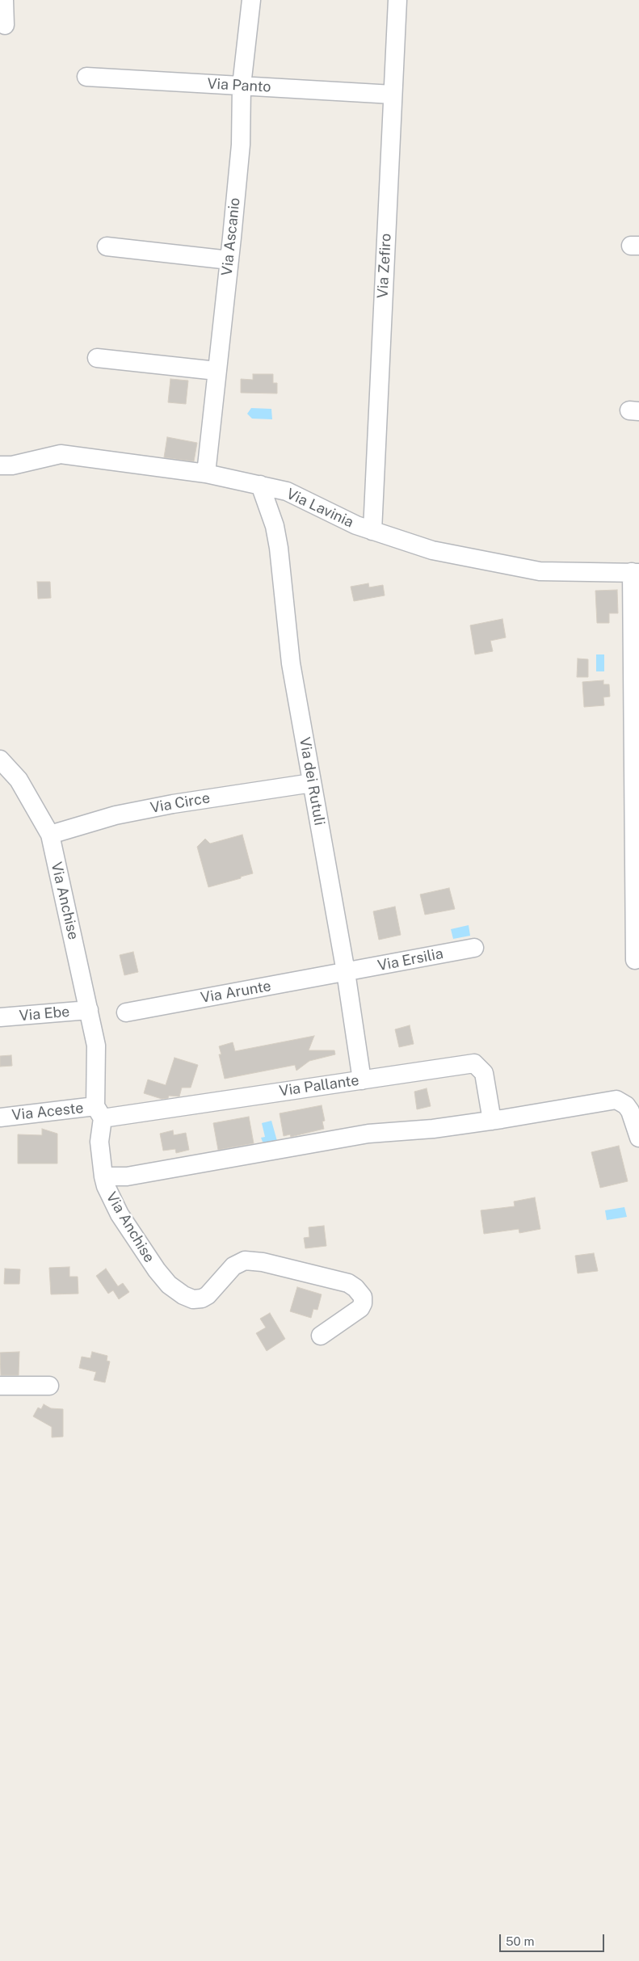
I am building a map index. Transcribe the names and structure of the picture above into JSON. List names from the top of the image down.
{
  "streets": {
    "street": [
      "Via Panto",
      "Via Ascanio",
      "Via Zefiro",
      "Via Lavinia",
      "Via dei Rutuli",
      "Via Circe",
      "Via Anchise",
      "Via Ersilia",
      "Via Arunte",
      "Via Ebe",
      "Via Pallante",
      "Via Aceste"
    ]
  },
  "crossings": [
    ["Via Panto", "Via Ascanio"],
    ["Via Panto", "Via Zefiro"],
    ["Via Ascanio", "Via Lavinia"],
    ["Via Zefiro", "Via Lavinia"],
    ["Via Lavinia", "Via dei Rutuli"],
    ["Via dei Rutuli", "Via Circe"],
    ["Via dei Rutuli", "Via Ersilia"],
    ["Via dei Rutuli", "Via Arunte"],
    ["Via dei Rutuli", "Via Pallante"],
    ["Via Circe", "Via Anchise"],
    ["Via Anchise", "Via Ebe"],
    ["Via Anchise", "Via Pallante"],
    ["Via Anchise", "Via Aceste"],
    ["Via Ersilia", "Via Arunte"],
    ["Via Pallante", "Via Aceste"]
  ],
  "scale_bar": "50 m"
}
